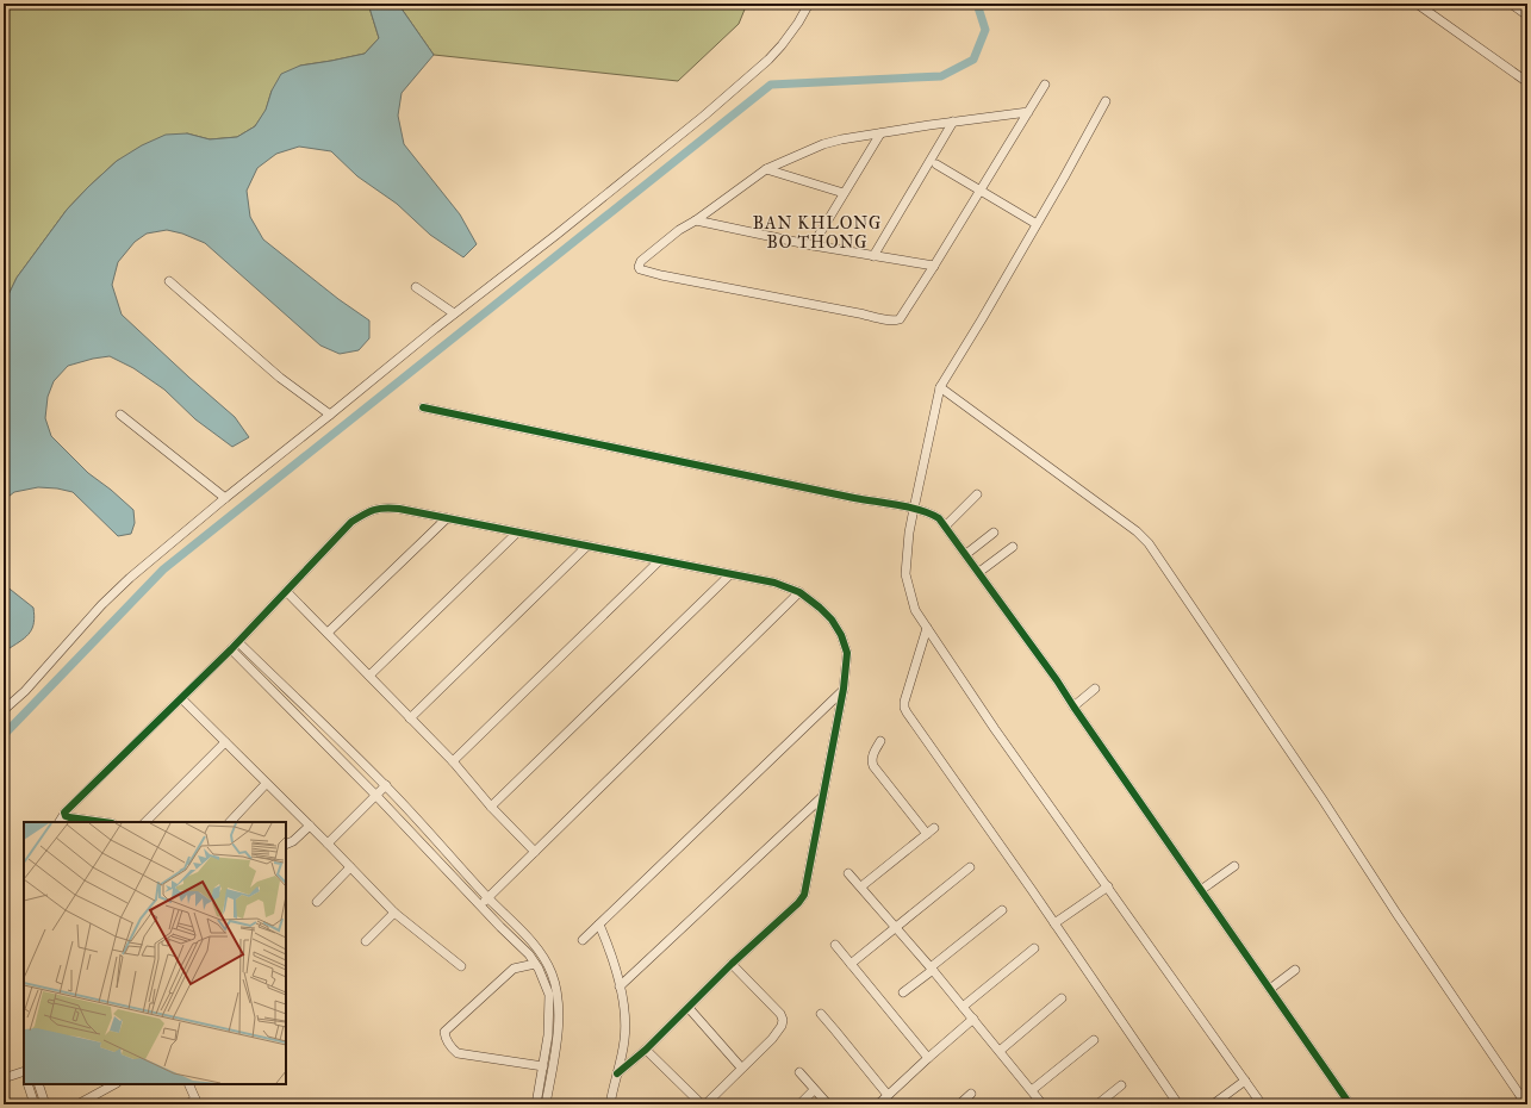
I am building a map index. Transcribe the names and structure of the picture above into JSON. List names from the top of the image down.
{
  "districts": ["BAN KHLONG BO THONG"]
}
